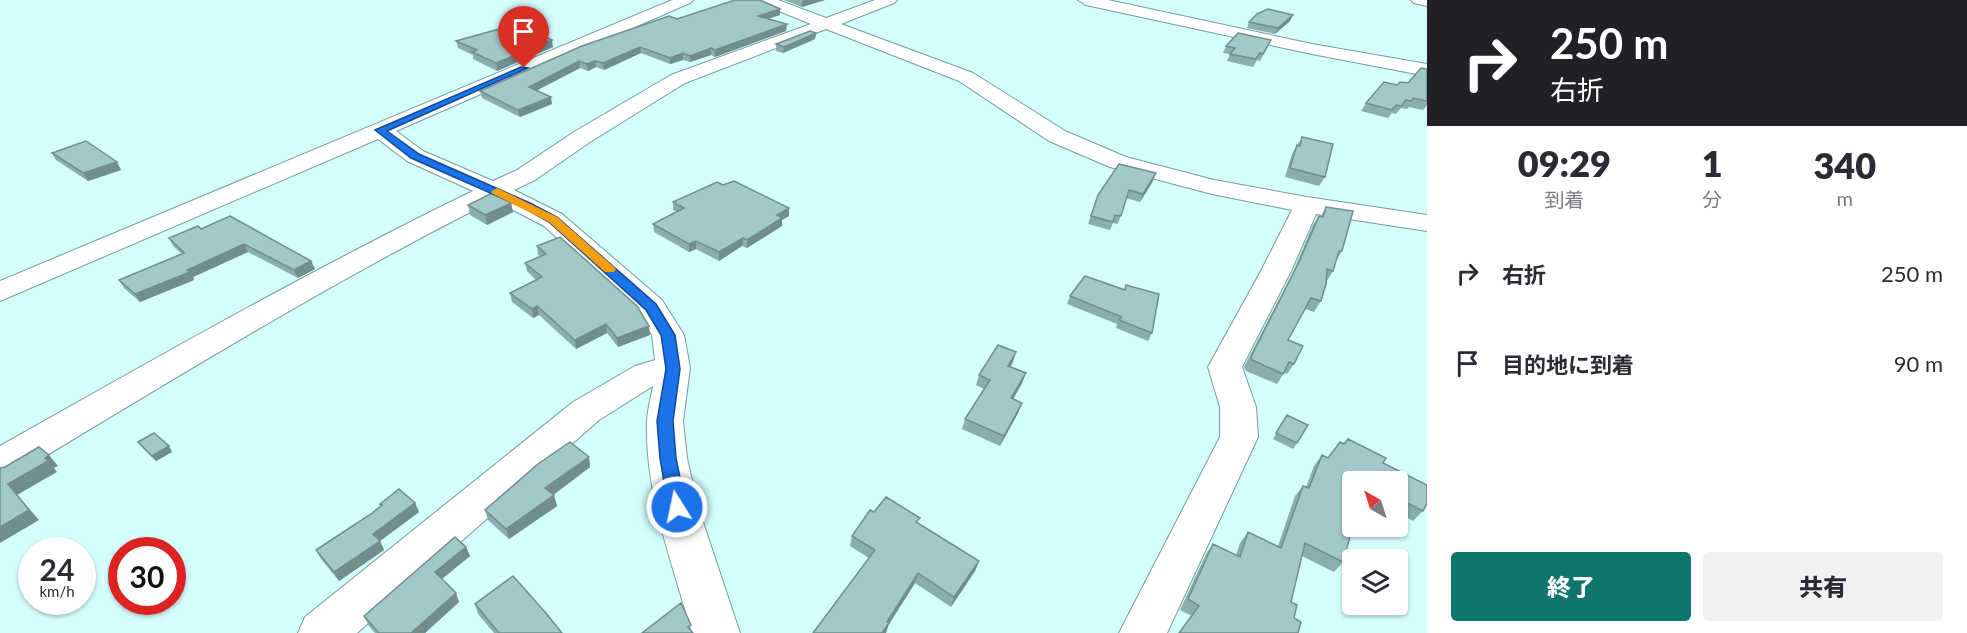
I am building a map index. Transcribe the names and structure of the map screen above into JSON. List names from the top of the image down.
{
  "north": "top left",
  "page": {
    "turn": ["250 m", "右折"],
    "eta": [
      "09:29",
      "到着",
      "1",
      "分",
      "340",
      "m"
    ],
    "list": [
      {
        "name": "右折",
        "value": "250 m"
      },
      {
        "name": "目的地に到着",
        "value": "90 m"
      }
    ],
    "speed": "24 km/h",
    "limit": "30",
    "buttons": ["終了", "共有"]
  }
}
